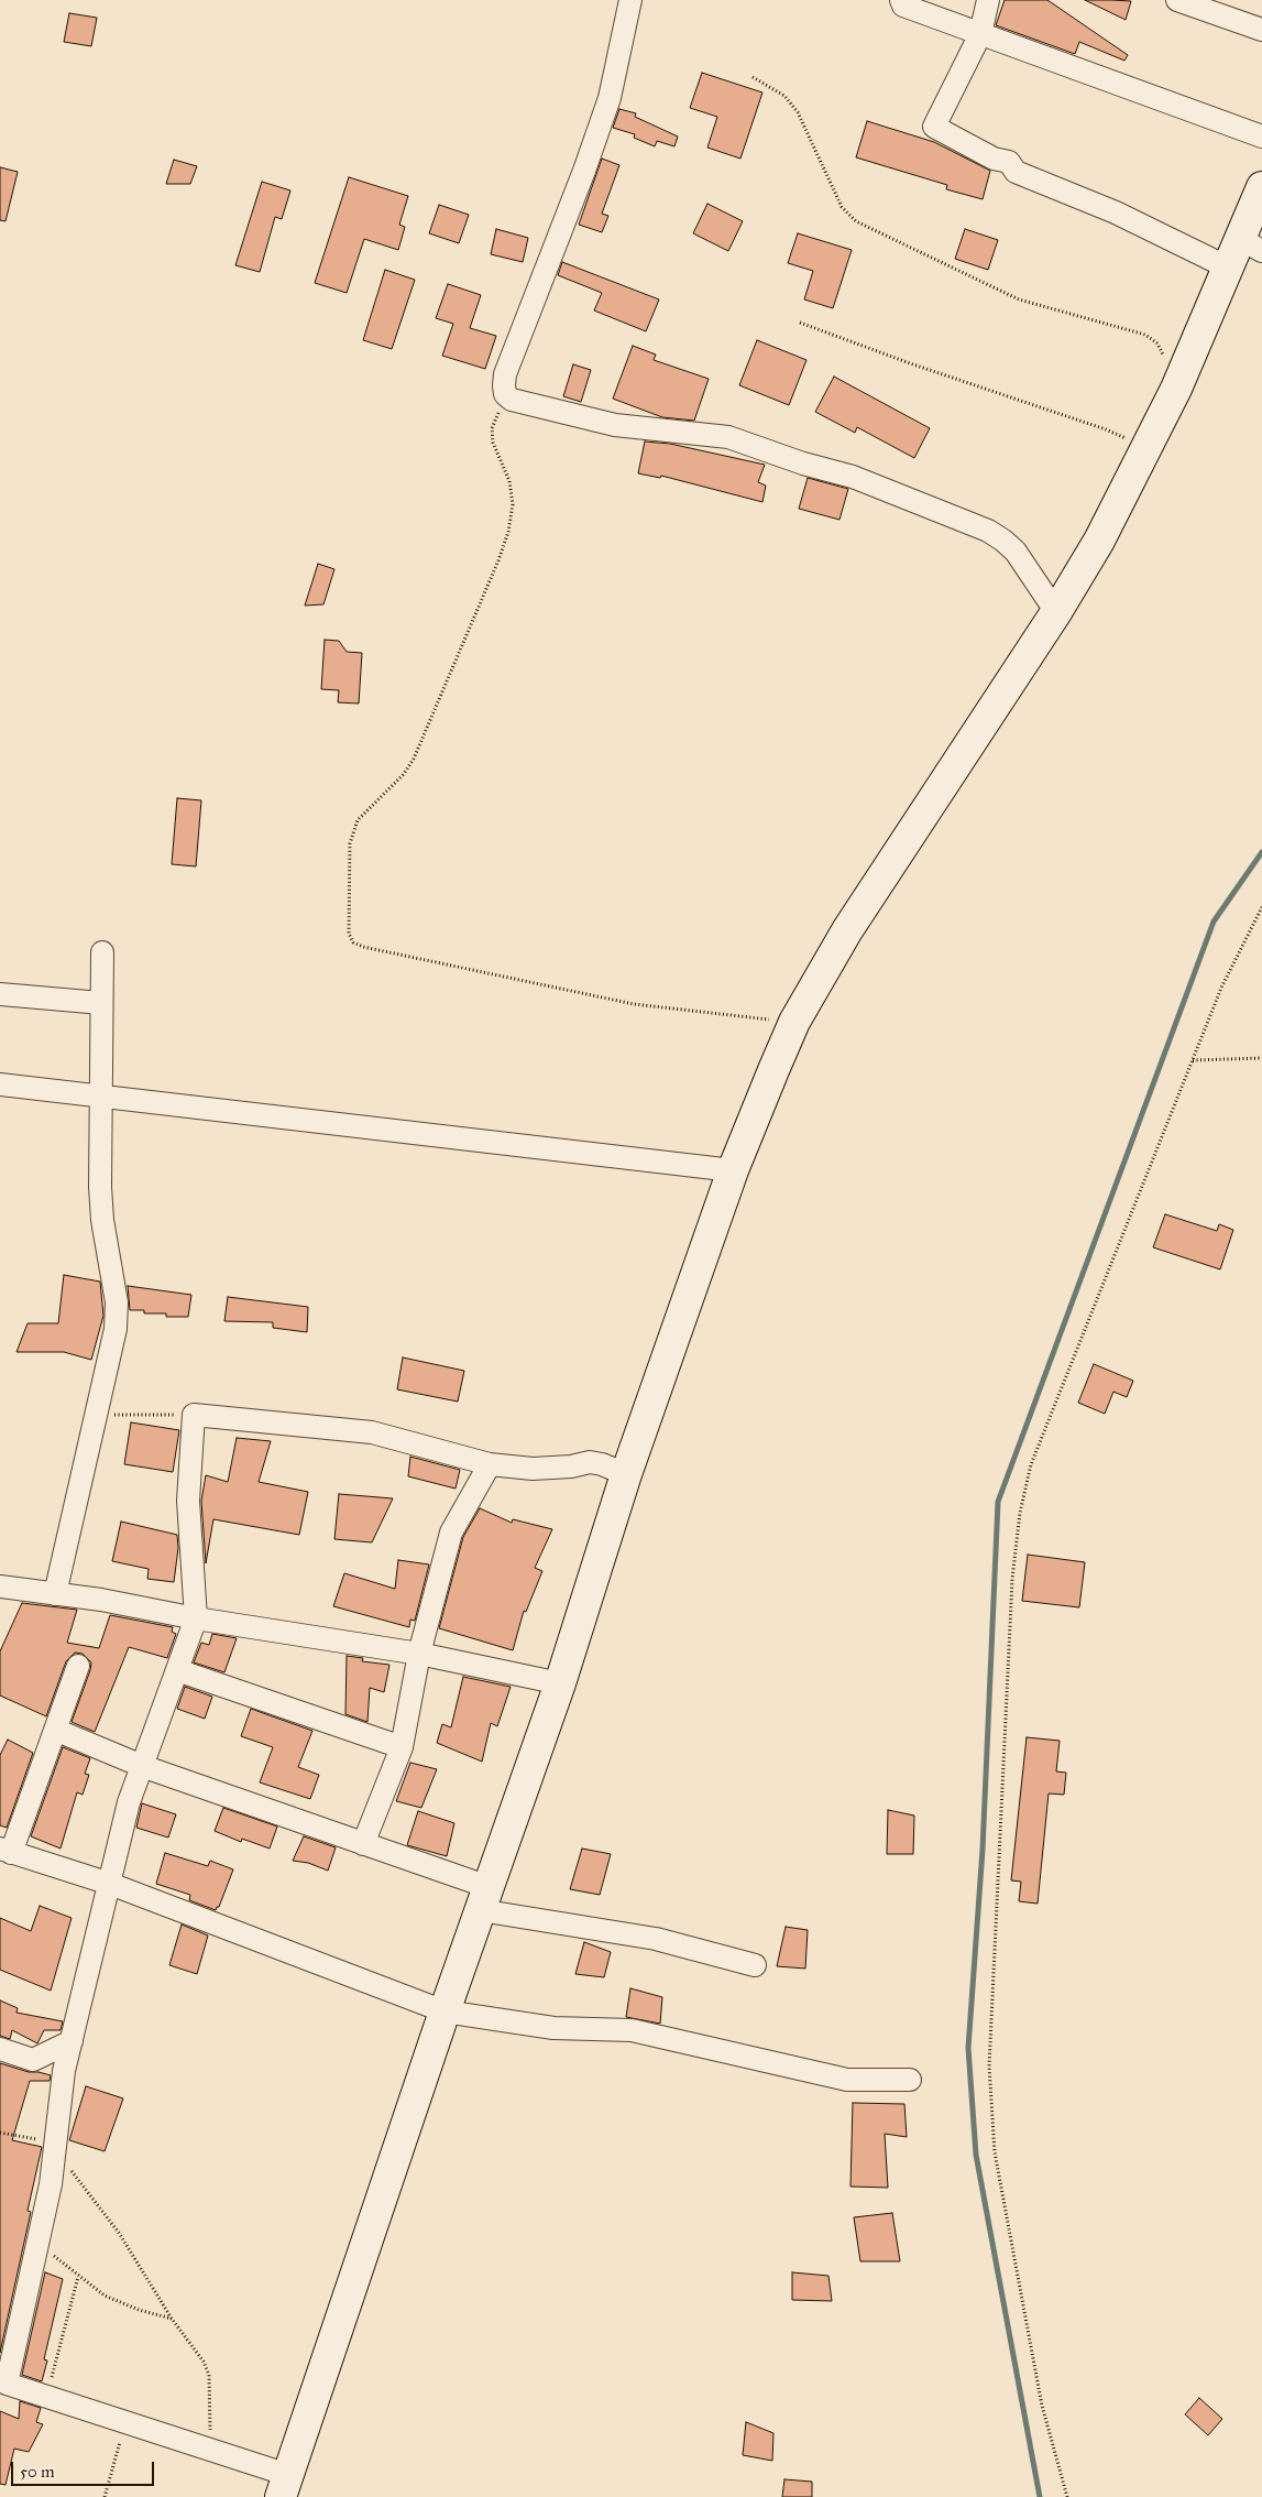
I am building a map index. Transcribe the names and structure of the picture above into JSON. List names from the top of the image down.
{
  "scale_bar": "50 m"
}
